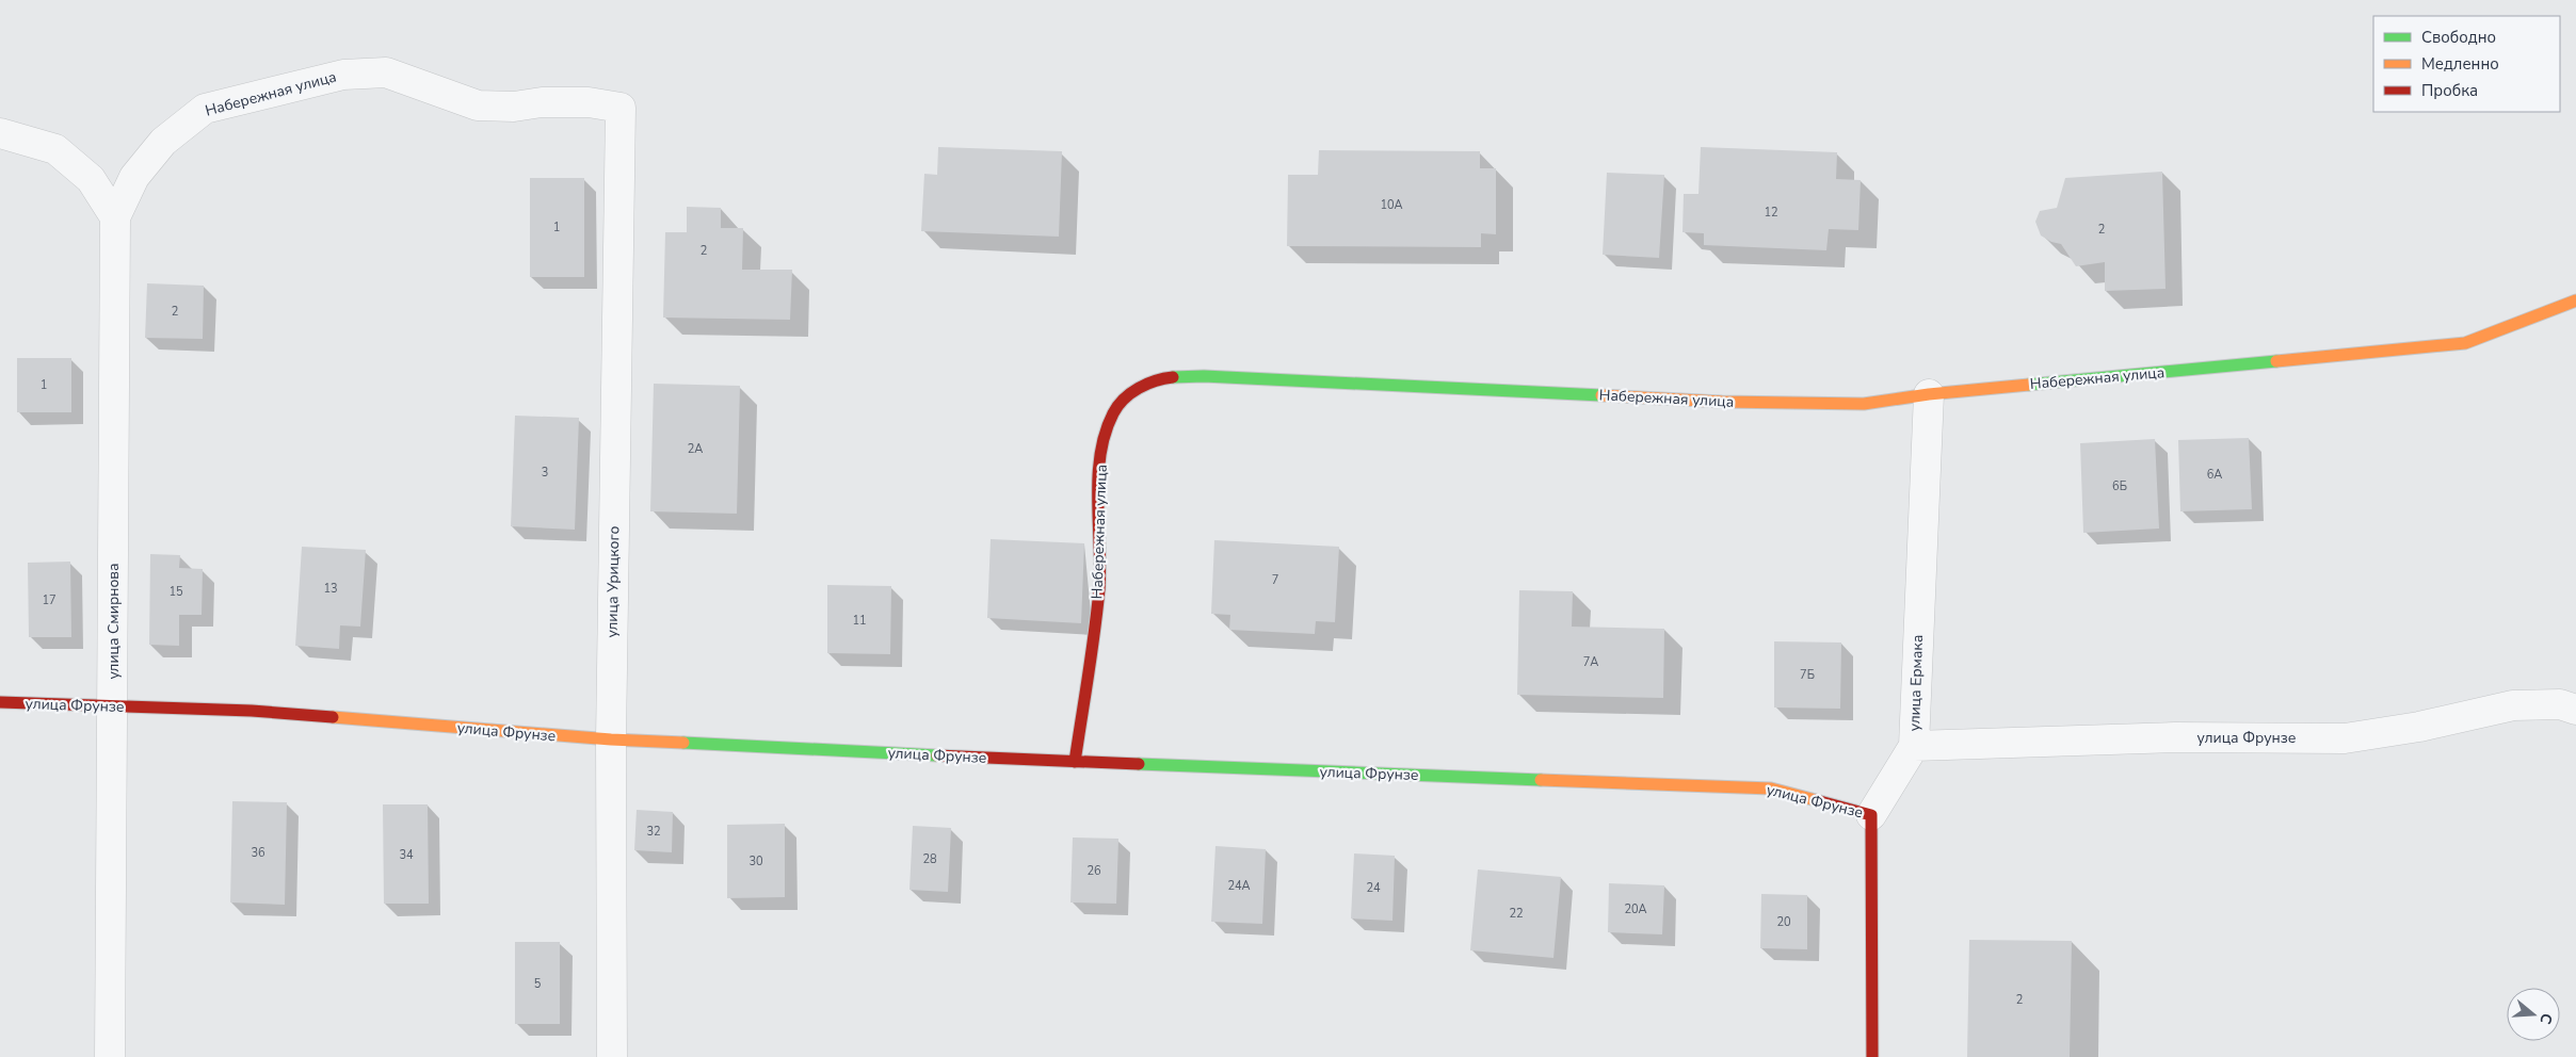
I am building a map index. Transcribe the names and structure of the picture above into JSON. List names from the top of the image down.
{
  "streets": {
    "street": [
      "Набережная улица",
      "улица Урицкого",
      "улица Смирнова",
      "улица Ермака",
      "улица Фрунзе"
    ]
  },
  "crossings": [
    ["Набережная улица", "улица Урицкого"],
    ["Набережная улица", "улица Смирнова"],
    ["Набережная улица", "улица Ермака"],
    ["Набережная улица", "улица Фрунзе"],
    ["улица Урицкого", "улица Фрунзе"],
    ["улица Смирнова", "улица Фрунзе"],
    ["улица Ермака", "улица Фрунзе"]
  ],
  "house_numbers": [
    "10А",
    "12",
    "1",
    "2",
    "2",
    "2",
    "1",
    "2А",
    "3",
    "6А",
    "6Б",
    "7",
    "13",
    "15",
    "17",
    "11",
    "7А",
    "7Б",
    "32",
    "36",
    "34",
    "28",
    "30",
    "26",
    "24А",
    "24",
    "20А",
    "22",
    "20",
    "5",
    "2"
  ],
  "legend": ["Свободно", "Медленно", "Пробка"],
  "north": "right"
}
